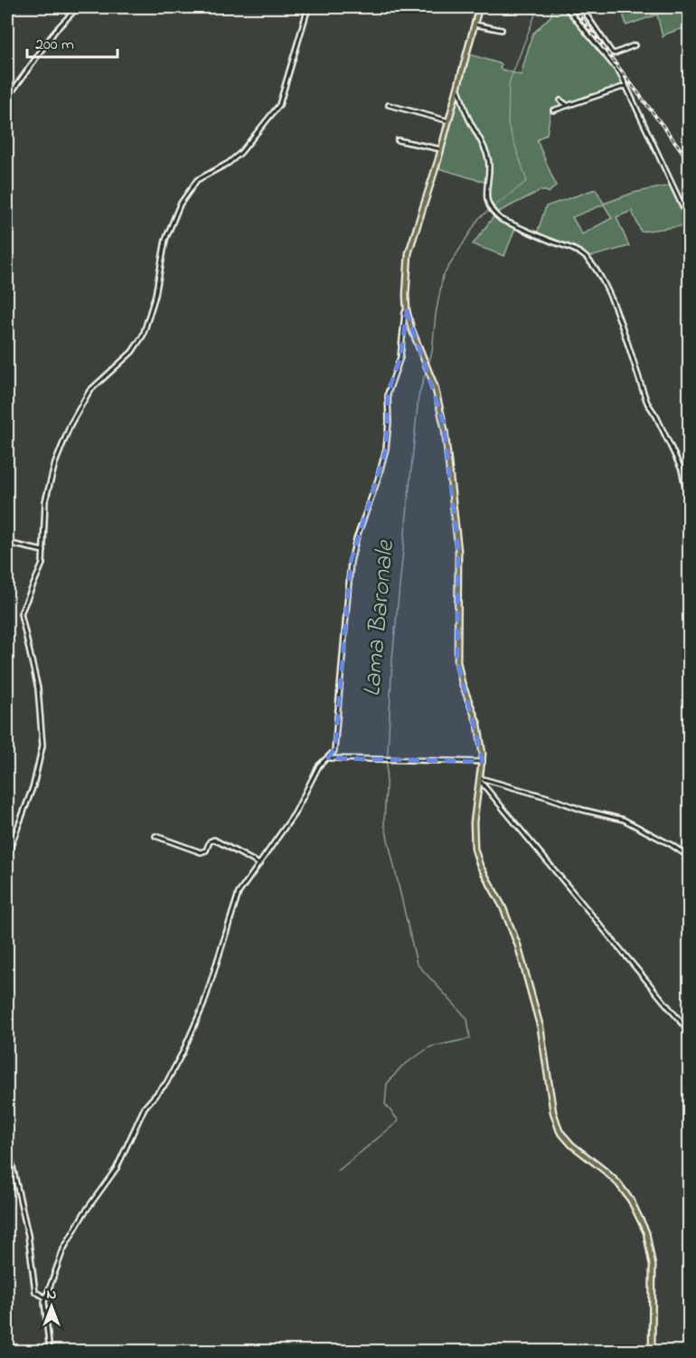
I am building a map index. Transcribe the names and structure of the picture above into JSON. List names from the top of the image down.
{
  "water": ["Lama Baronale"],
  "scale_bar": "200 m",
  "north": "top"
}
